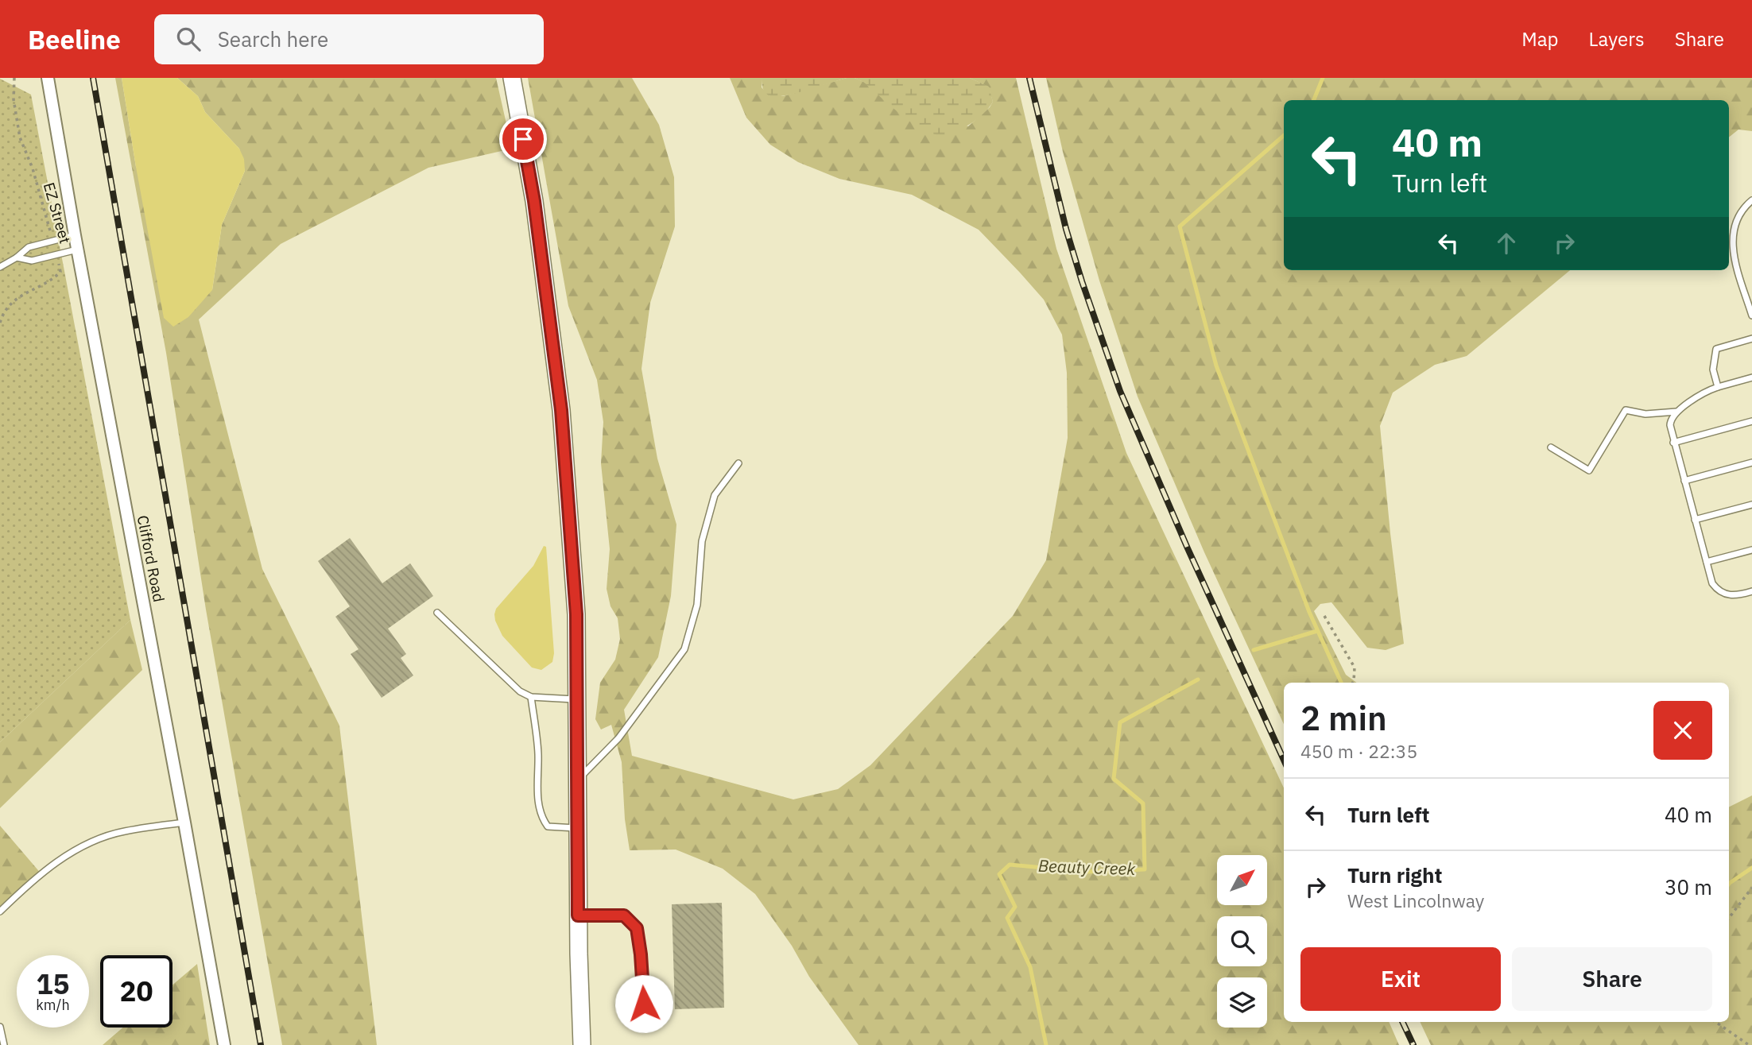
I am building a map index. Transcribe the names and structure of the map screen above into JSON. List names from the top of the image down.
{
  "streets": {
    "street": ["Clifford Road"],
    "path": ["EZ Street"]
  },
  "water": ["Beauty Creek"],
  "north": "top right",
  "page": {
    "header": "Beeline",
    "search": "Search here",
    "nav": ["Map", "Layers", "Share"],
    "turn": ["40 m", "Turn left"],
    "heading": ["2 min", "450 m · 22:35"],
    "list": [
      {
        "name": "Turn left",
        "value": "40 m"
      },
      {
        "name": "Turn right",
        "note": "West Lincolnway",
        "value": "30 m"
      }
    ],
    "buttons": ["Exit", "Share"],
    "speed": "15 km/h",
    "limit": "20"
  }
}
